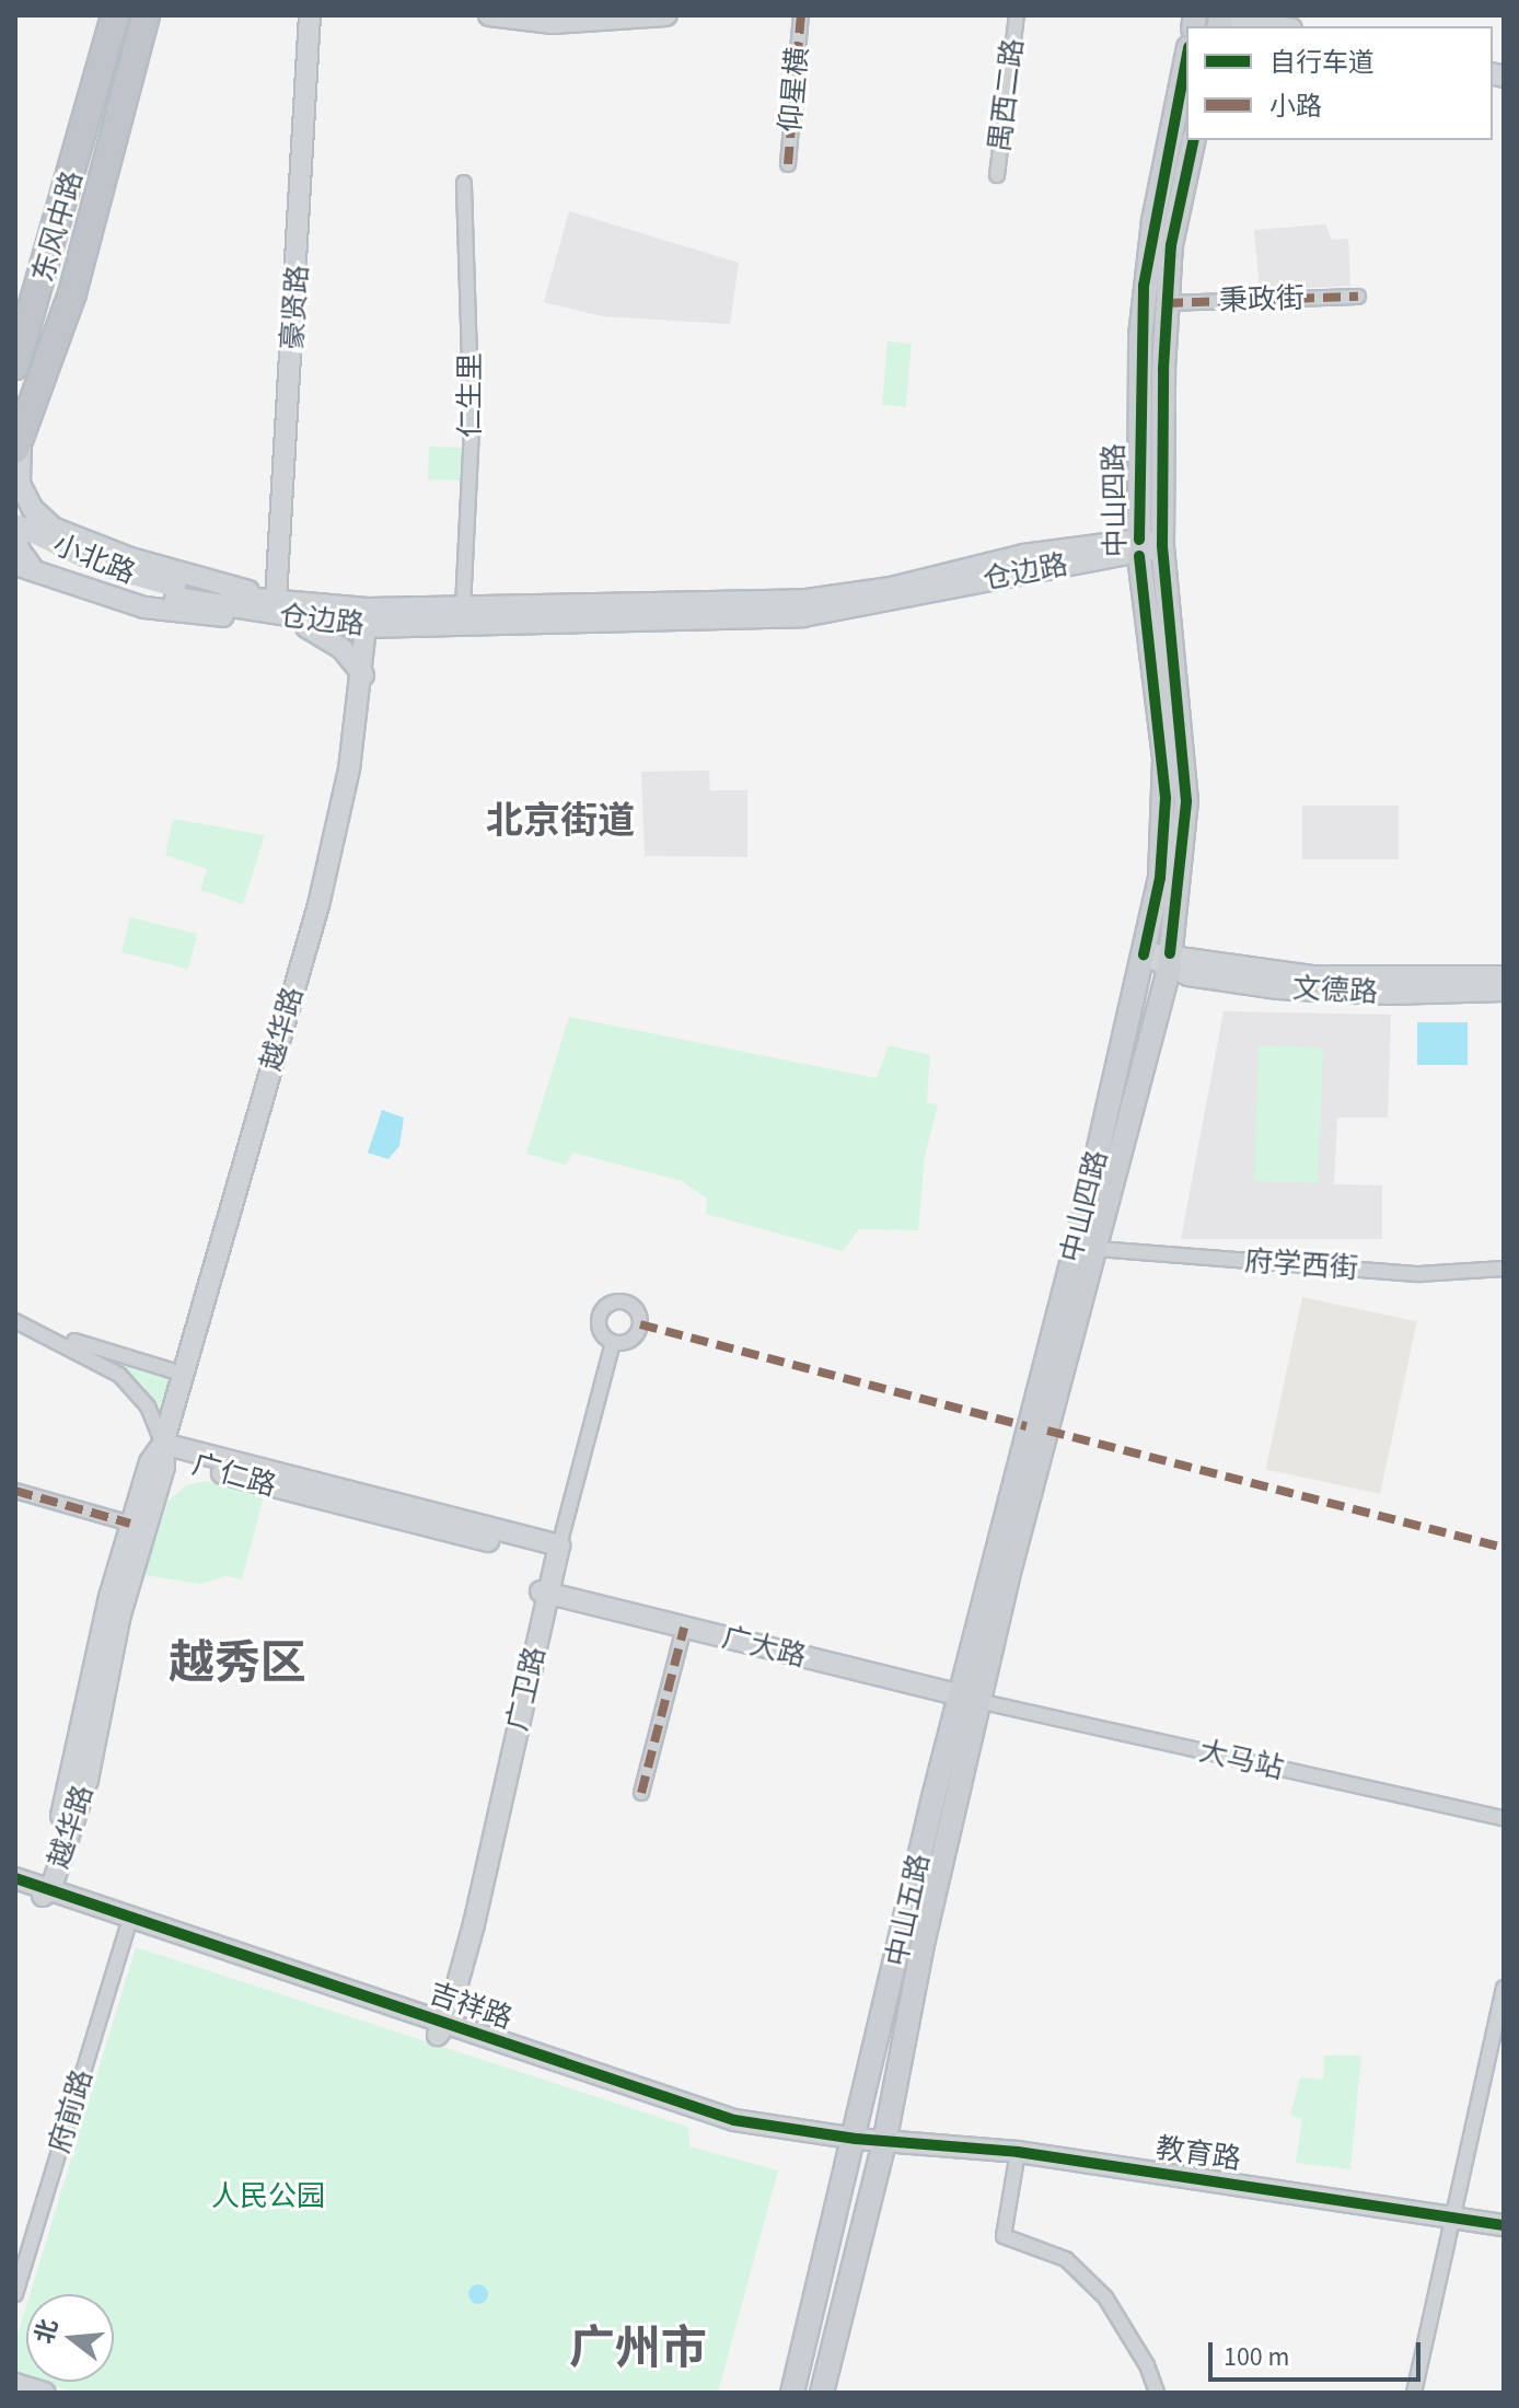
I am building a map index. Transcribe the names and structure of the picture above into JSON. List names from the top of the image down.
{
  "streets": {
    "highway": ["东风中路"],
    "main road": ["中山四路", "中山五路"],
    "street": [
      "仰星横",
      "禺西二路",
      "秉政街",
      "豪贤路",
      "仁生里",
      "小北路",
      "仓边路",
      "文德路",
      "越华路",
      "府学西街",
      "广仁路",
      "广大路",
      "广卫路",
      "大马站",
      "吉祥路",
      "府前路",
      "教育路"
    ]
  },
  "crossings": [
    ["东风中路", "仓边路"],
    ["秉政街", "中山四路"],
    ["豪贤路", "仓边路"],
    ["仁生里", "仓边路"],
    ["中山四路", "仓边路"],
    ["中山四路", "文德路"],
    ["中山四路", "府学西街"],
    ["中山四路", "中山五路"],
    ["小北路", "仓边路"],
    ["仓边路", "越华路"],
    ["越华路", "广仁路"],
    ["越华路", "吉祥路"],
    ["广仁路", "广卫路"],
    ["广大路", "广卫路"],
    ["广大路", "大马站"],
    ["广大路", "中山五路"],
    ["广卫路", "吉祥路"],
    ["大马站", "中山五路"],
    ["中山五路", "吉祥路"],
    ["中山五路", "教育路"],
    ["吉祥路", "府前路"],
    ["吉祥路", "教育路"]
  ],
  "districts": ["北京街道", "越秀区", "广州市"],
  "parks": ["人民公园"],
  "legend": ["自行车道", "小路"],
  "scale_bar": "100 m",
  "north": "left"
}
